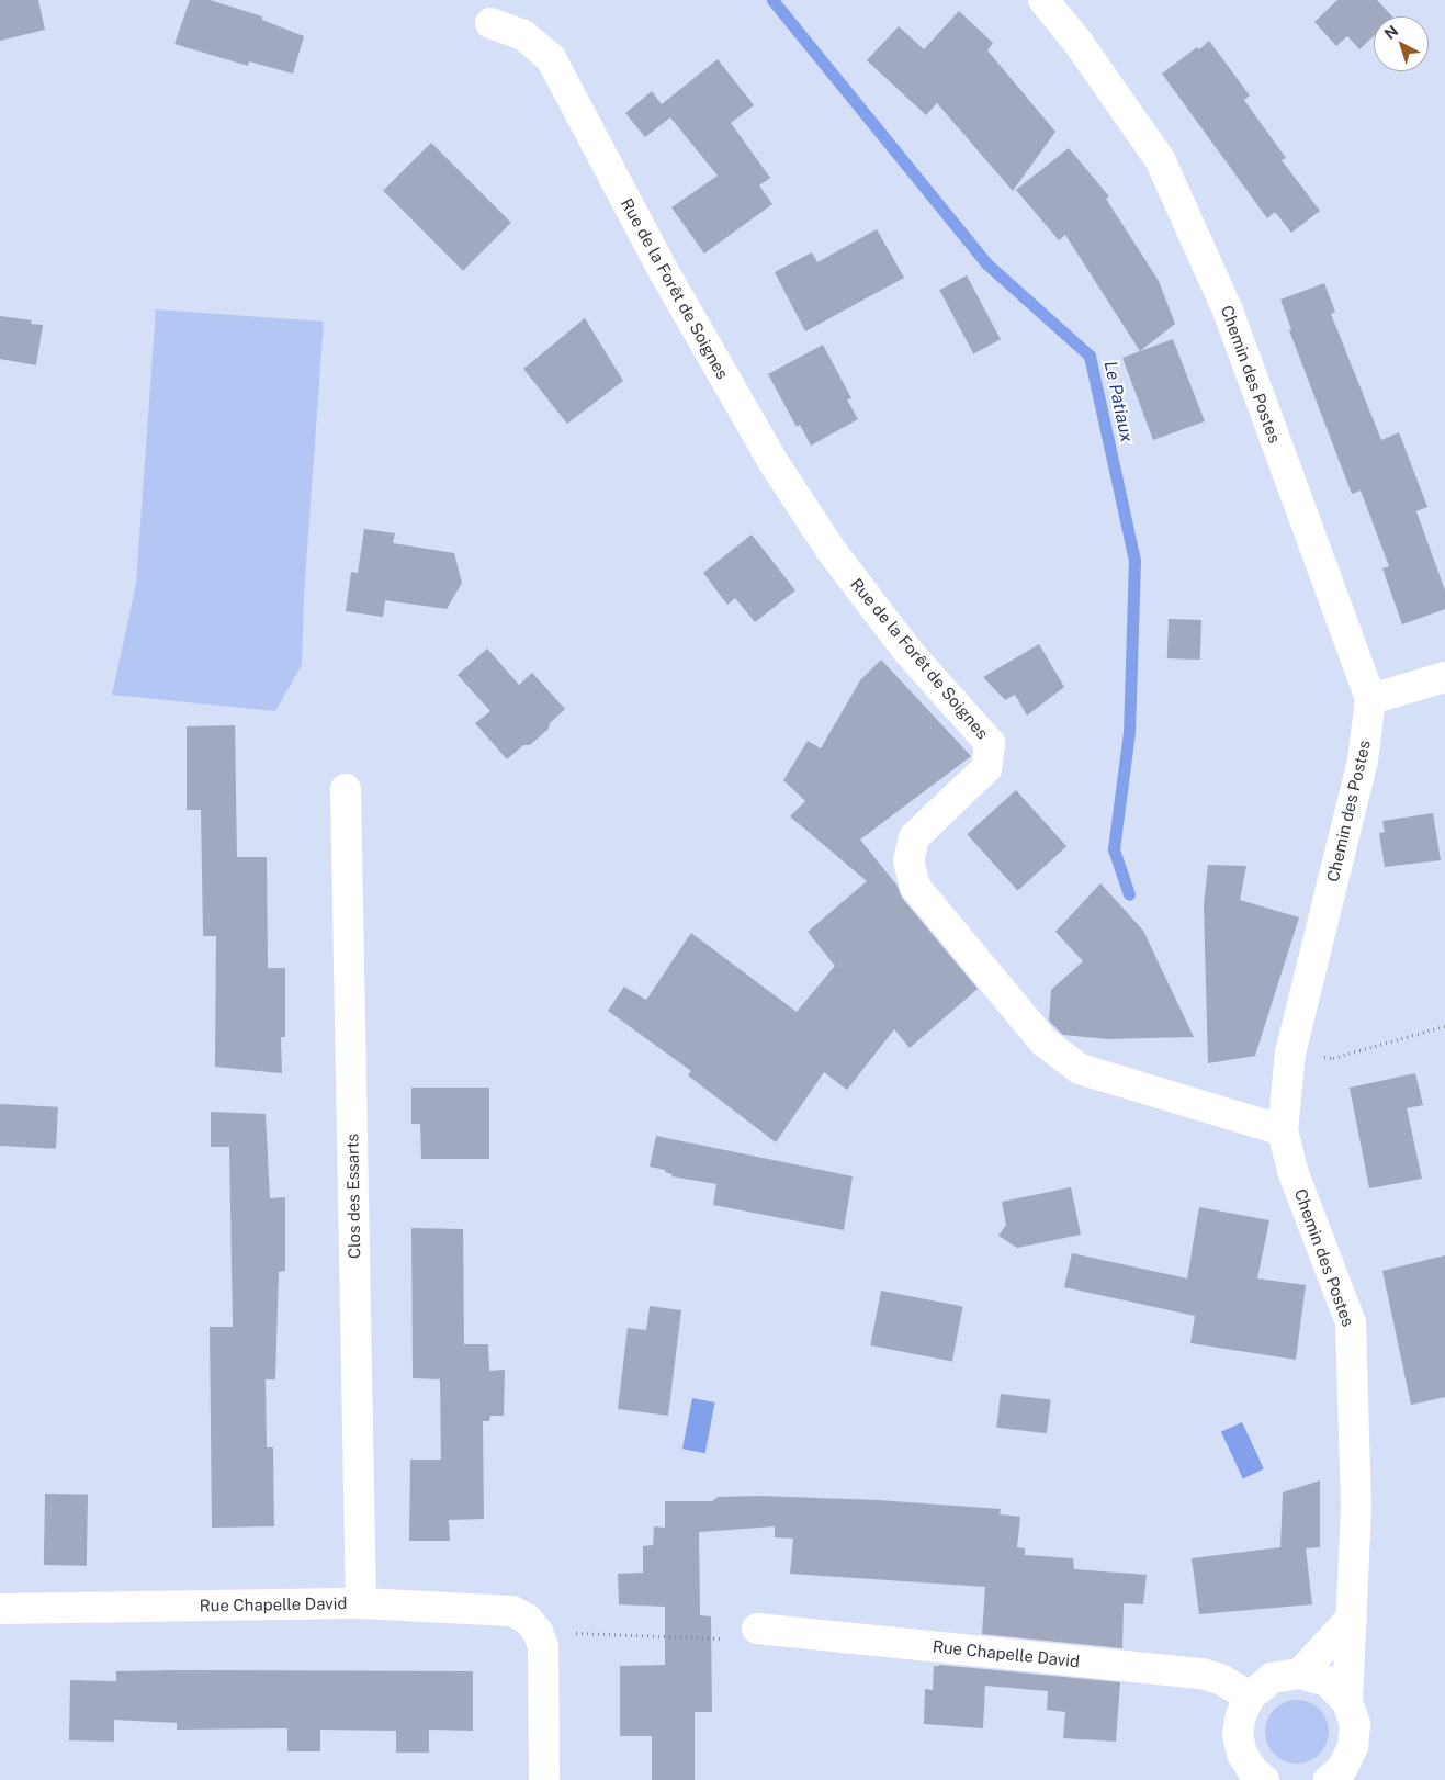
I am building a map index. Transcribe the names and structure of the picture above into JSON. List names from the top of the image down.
{
  "streets": {
    "street": [
      "Rue de la Forêt de Soignes",
      "Chemin des Postes",
      "Clos des Essarts",
      "Rue Chapelle David"
    ]
  },
  "crossings": [
    ["Rue de la Forêt de Soignes", "Chemin des Postes"],
    ["Clos des Essarts", "Rue Chapelle David"]
  ],
  "water": ["Le Patiaux"],
  "north": "top left"
}
